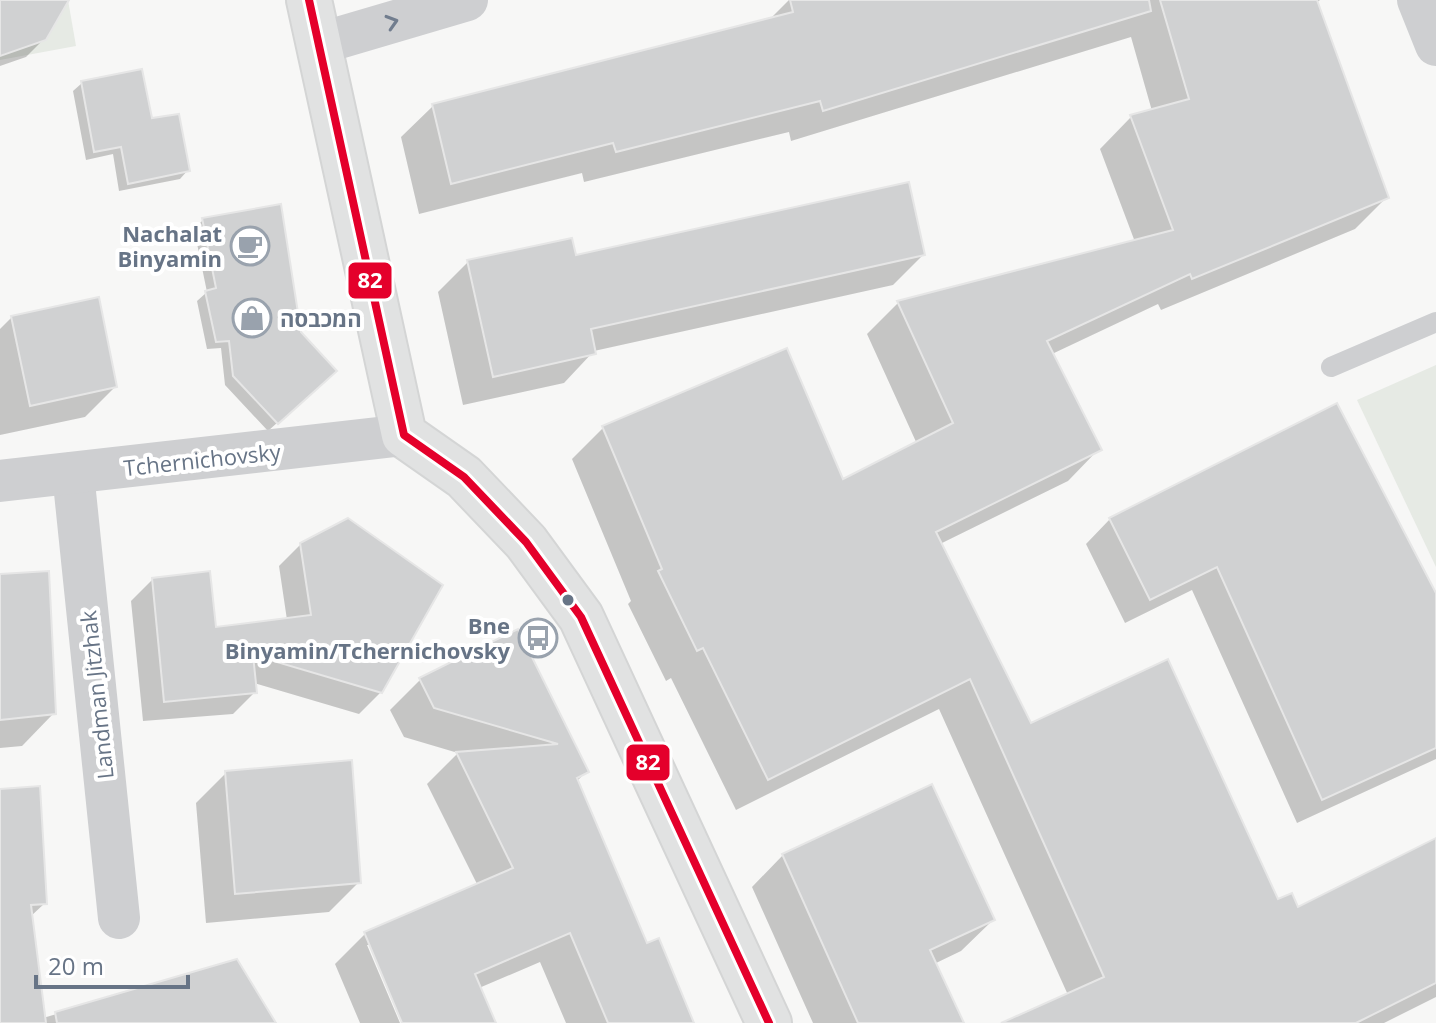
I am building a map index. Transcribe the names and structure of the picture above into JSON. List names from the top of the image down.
{
  "streets": {
    "street": ["Tchernichovsky", "Landman Jitzhak"]
  },
  "crossings": [
    ["Tchernichovsky", "Landman Jitzhak"]
  ],
  "places": {
    "cafe": ["Nachalat Binyamin"],
    "shop": ["המכבסה"],
    "bus stop": ["Bne Binyamin/Tchernichovsky"]
  },
  "lines": ["transit line 82"],
  "scale_bar": "20 m"
}
